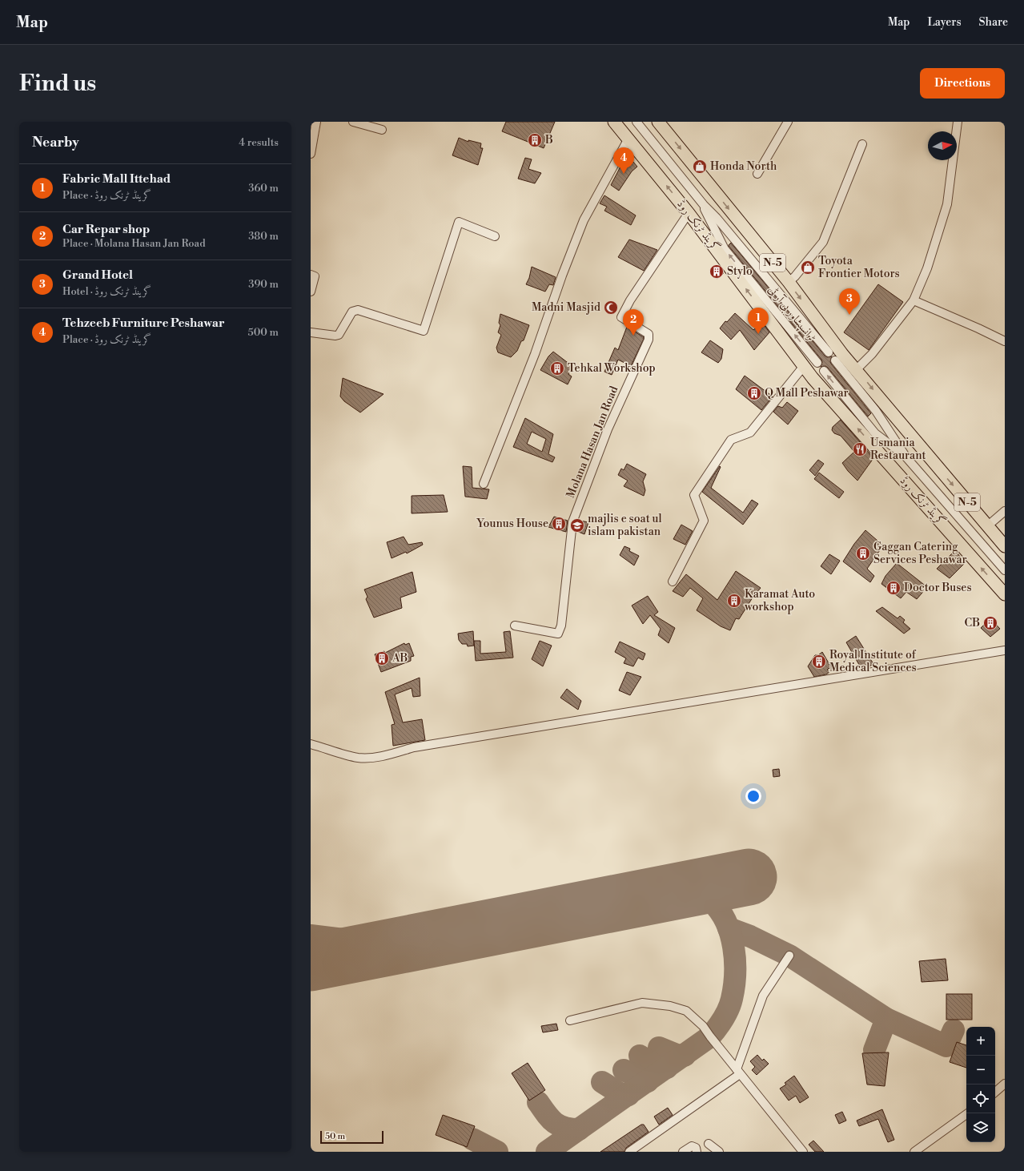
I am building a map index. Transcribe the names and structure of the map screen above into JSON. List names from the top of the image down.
{
  "streets": {
    "highway": ["گرینڈ ٹرنک روڈ", "N-5"],
    "street": ["ٹرانسپشاور بی آر ٹی", "Molana Hasan Jan Road"]
  },
  "crossings": [
    ["گرینڈ ٹرنک روڈ", "Molana Hasan Jan Road"]
  ],
  "places": {
    "building": [
      "B",
      "Stylo",
      "Tehkal Workshop",
      "Q Mall Peshawar",
      "Younus House",
      "Gaggan Catering Services Peshawar",
      "Doctor Buses",
      "Karamat Auto workshop",
      "CB",
      "AB",
      "Royal Institute of Medical Sciences"
    ],
    "shop": ["Honda North", "Toyota Frontier Motors"],
    "mosque": ["Madni Masjid"],
    "restaurant": ["Usmania Restaurant"],
    "school or university": ["majlis e soat ul islam pakistan"]
  },
  "scale_bar": "50 m",
  "north": "right",
  "page": {
    "header": "Map",
    "nav": ["Map", "Layers", "Share"],
    "buttons": "Directions",
    "title": "Find us",
    "heading": ["Nearby", "4 results"],
    "pins": [
      "4",
      "3",
      "1",
      "2"
    ],
    "list": [
      {
        "mark": "1",
        "name": "Fabric Mall Ittehad",
        "note": "Place · گرینڈ ٹرنک روڈ",
        "value": "360 m"
      },
      {
        "mark": "2",
        "name": "Car Repar shop",
        "note": "Place · Molana Hasan Jan Road",
        "value": "380 m"
      },
      {
        "mark": "3",
        "name": "Grand Hotel",
        "note": "Hotel · گرینڈ ٹرنک روڈ",
        "value": "390 m"
      },
      {
        "mark": "4",
        "name": "Tehzeeb Furniture Peshawar",
        "note": "Place · گرینڈ ٹرنک روڈ",
        "value": "500 m"
      }
    ],
    "map_buttons": ["+", "−"],
    "scale": "50 m"
  }
}
